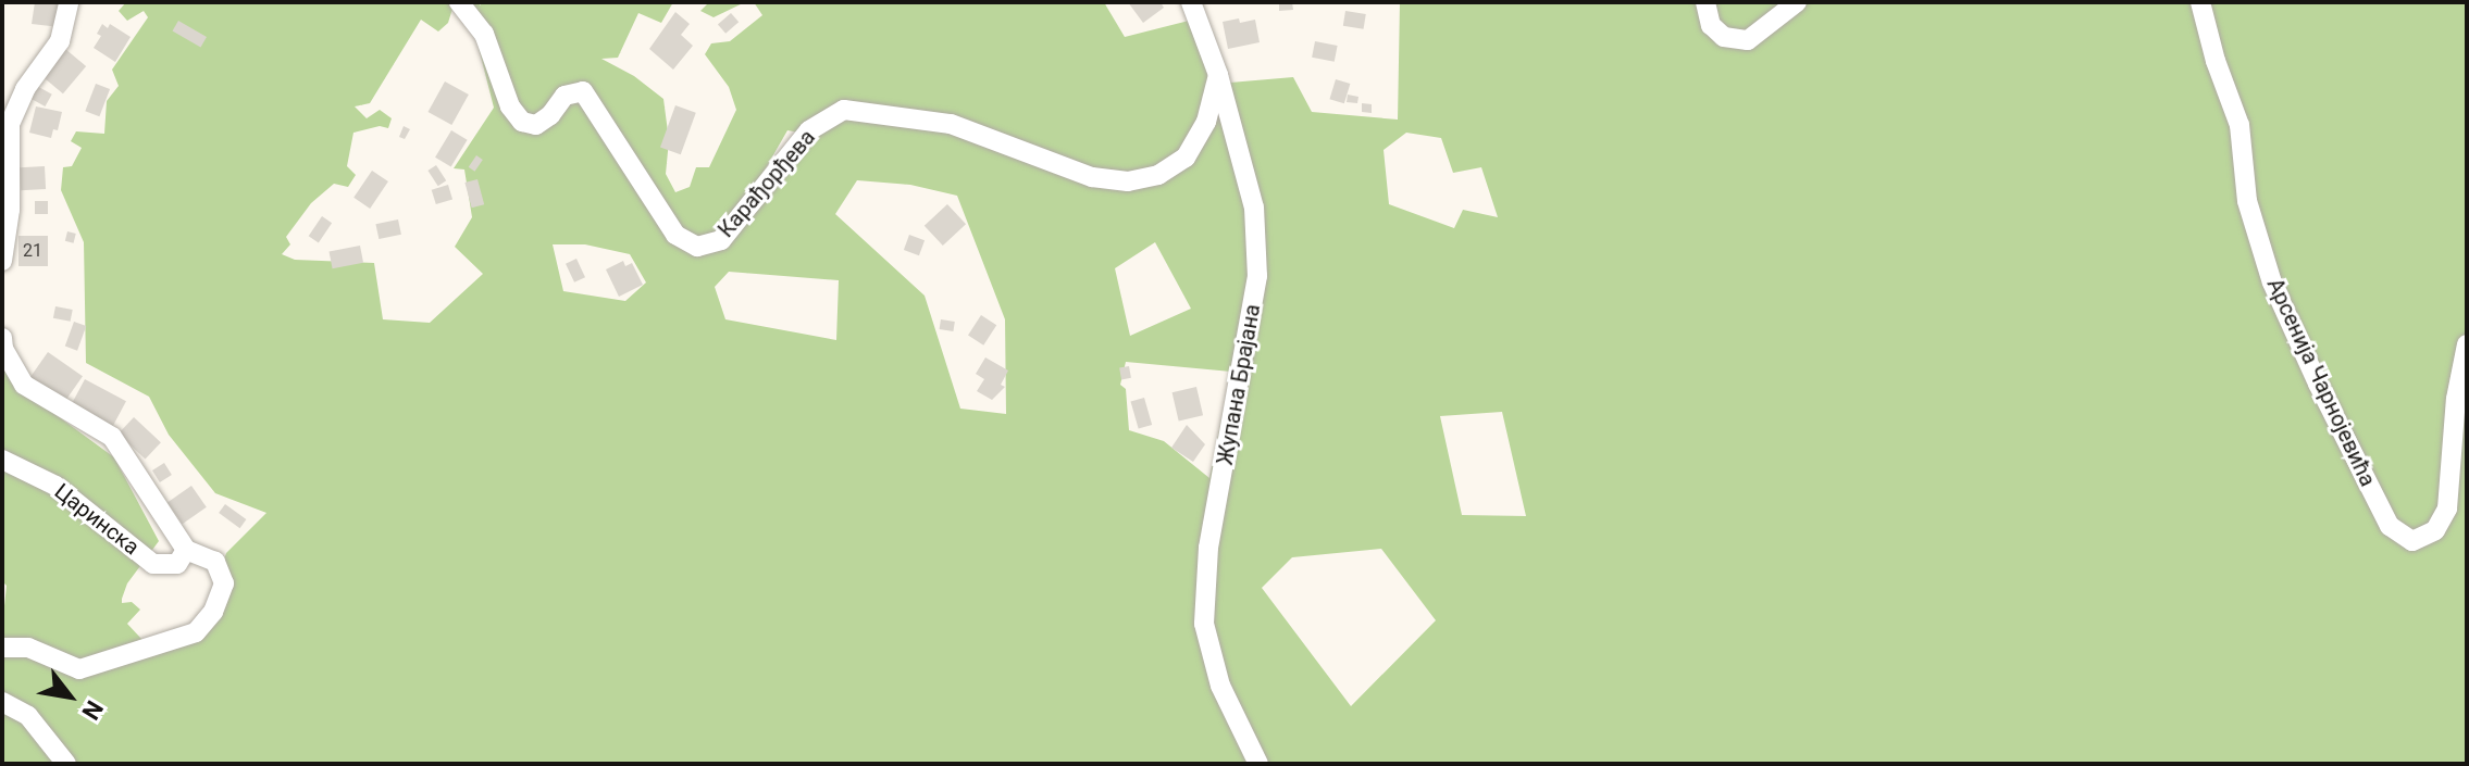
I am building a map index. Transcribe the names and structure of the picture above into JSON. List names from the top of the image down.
{
  "streets": {
    "street": [
      "Карађорђева",
      "Арсенија Чарнојевића",
      "Жупана Брајана",
      "Царинска"
    ]
  },
  "crossings": [
    ["Карађорђева", "Жупана Брајана"]
  ],
  "house_numbers": ["21"],
  "north": "bottom right"
}
